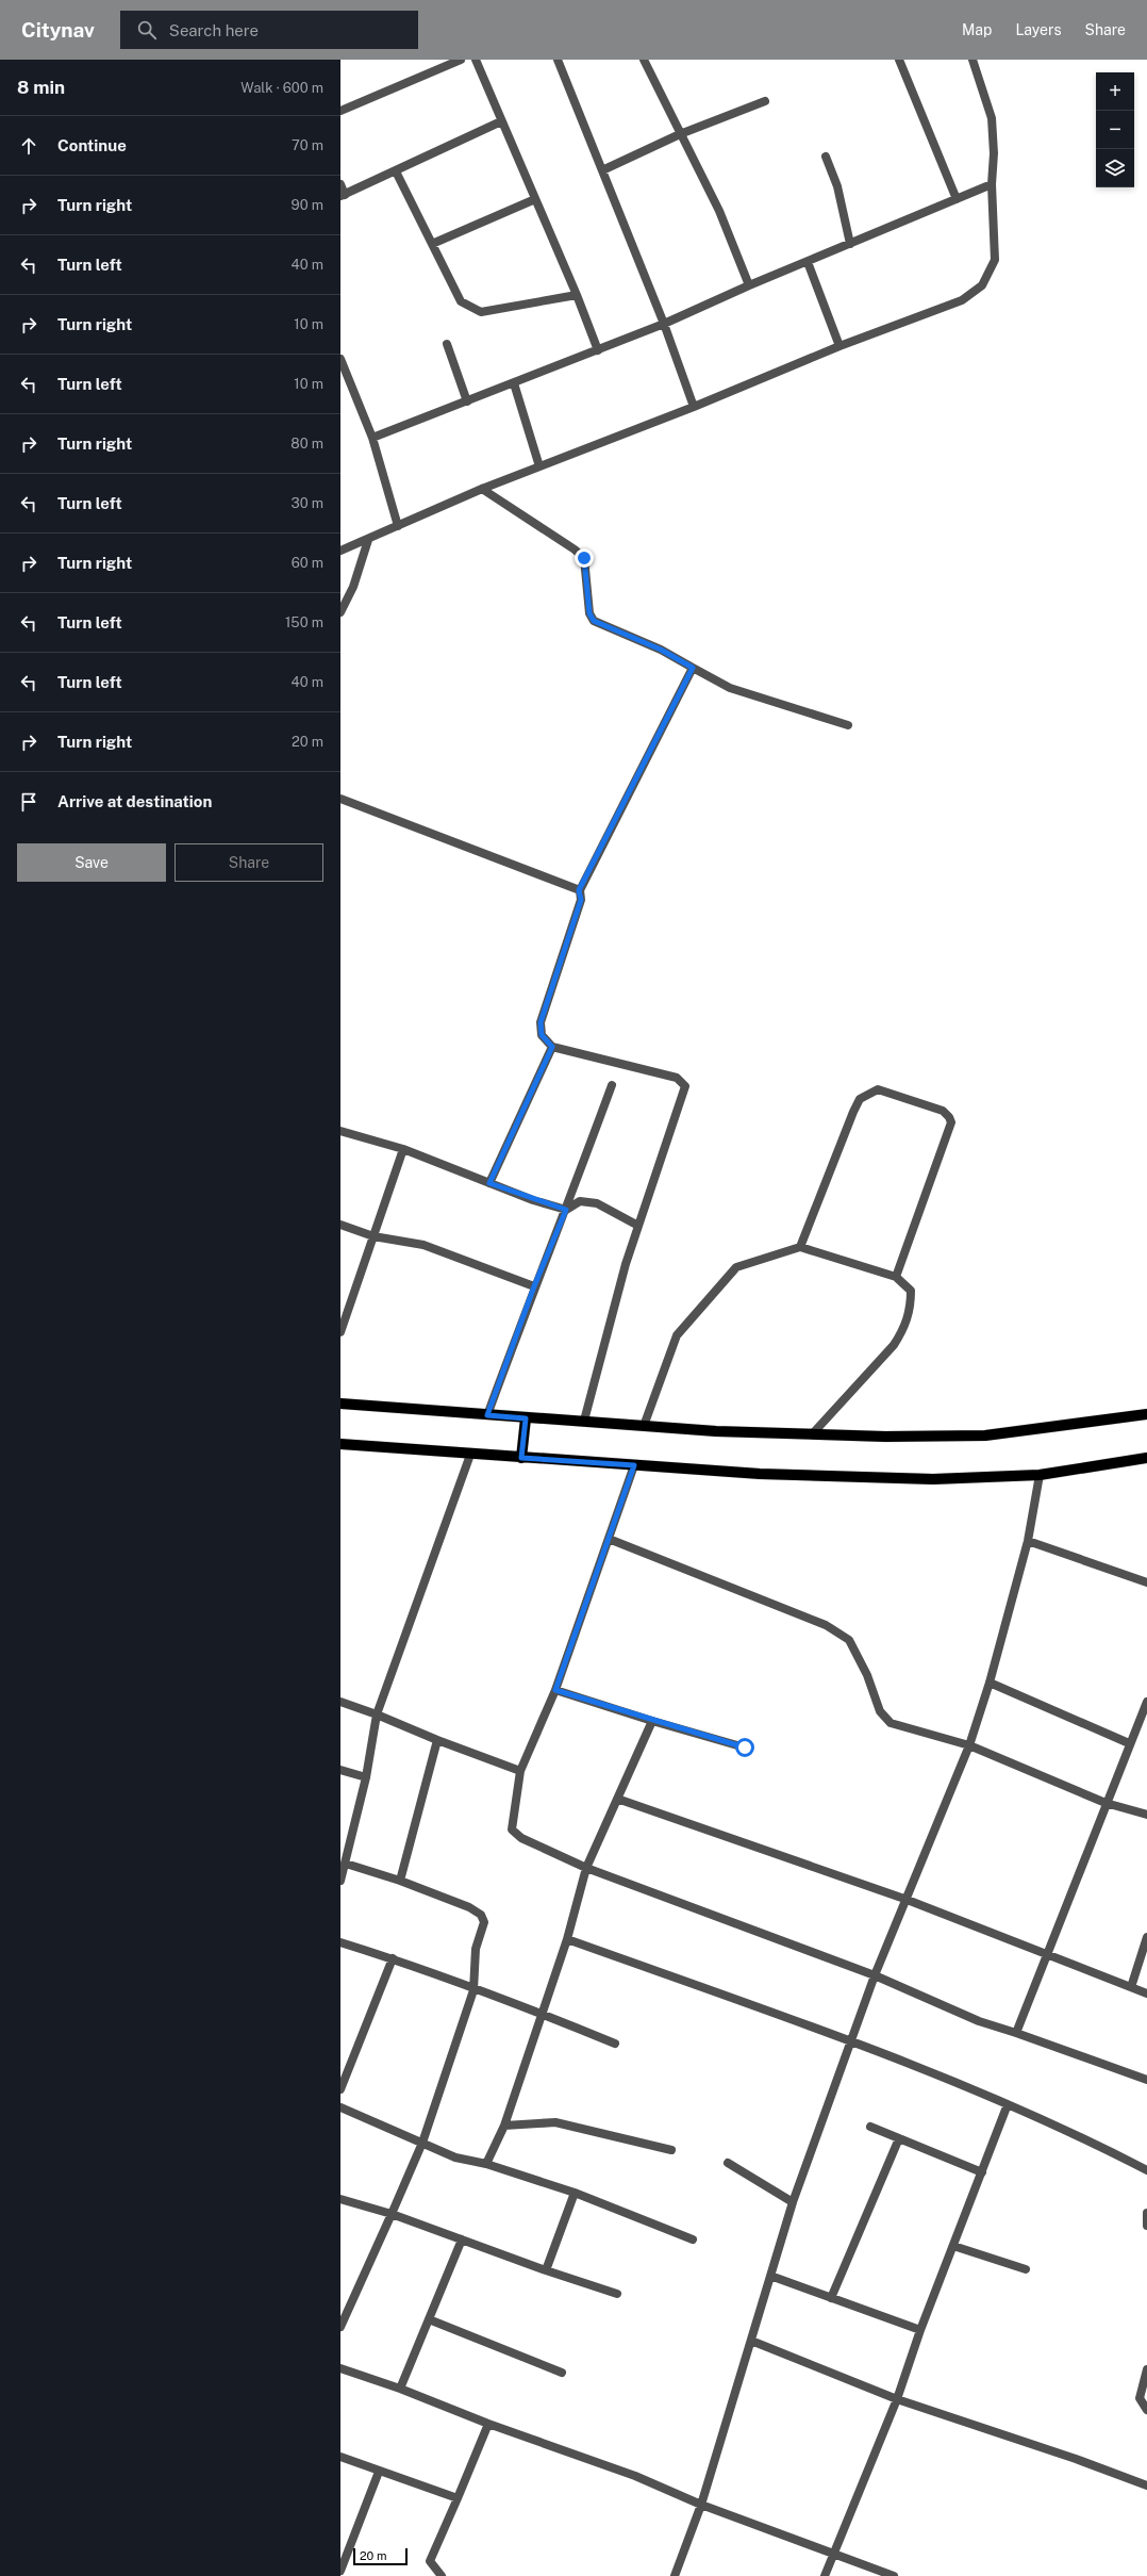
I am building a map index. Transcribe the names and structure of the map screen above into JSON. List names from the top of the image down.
{
  "scale_bar": "20 m",
  "page": {
    "header": "Citynav",
    "search": "Search here",
    "nav": ["Map", "Layers", "Share"],
    "heading": ["8 min", "Walk · 600 m"],
    "map_buttons": ["+", "−"],
    "list": [
      ["Continue", "70 m"],
      ["Turn right", "90 m"],
      ["Turn left", "40 m"],
      ["Turn right", "10 m"],
      ["Turn left", "10 m"],
      ["Turn right", "80 m"],
      ["Turn left", "30 m"],
      ["Turn right", "60 m"],
      ["Turn left", "150 m"],
      ["Turn left", "40 m"],
      ["Turn right", "20 m"],
      "Arrive at destination"
    ],
    "buttons": ["Save", "Share"],
    "scale": "20 m"
  }
}
